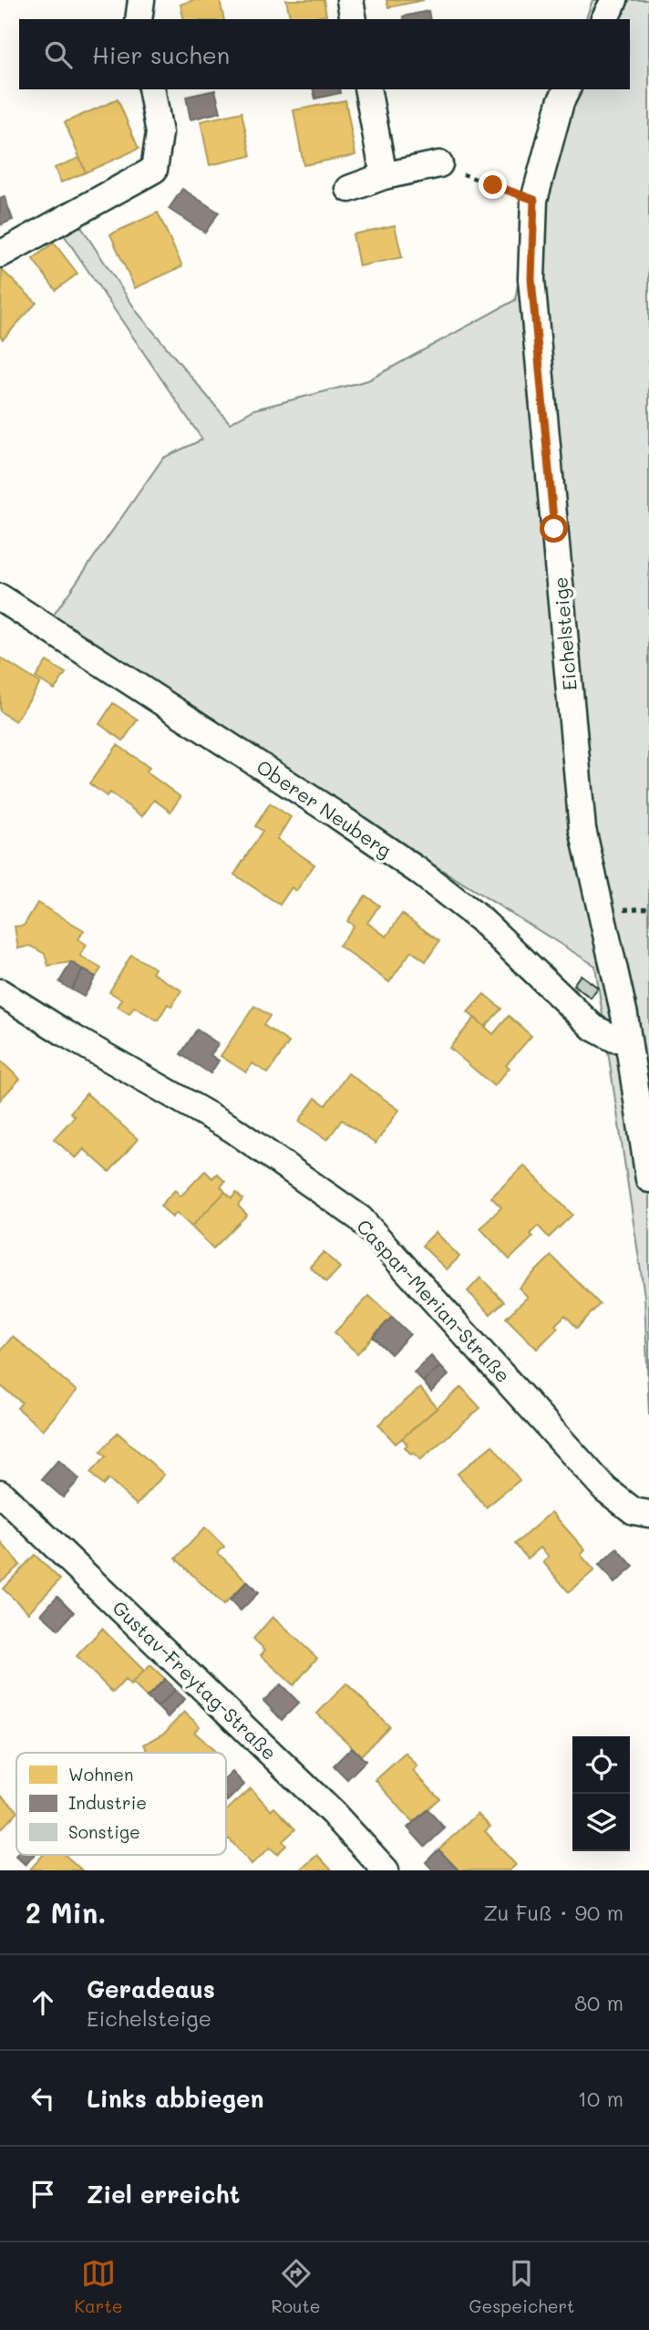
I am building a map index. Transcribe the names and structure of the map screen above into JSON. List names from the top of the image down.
{
  "streets": {
    "street": [
      "Eichelsteige",
      "Oberer Neuberg",
      "Caspar-Merian-Straße",
      "Gustav-Freytag-Straße"
    ]
  },
  "crossings": [
    ["Eichelsteige", "Oberer Neuberg"]
  ],
  "legend": ["Wohnen", "Industrie", "Sonstige"],
  "page": {
    "search": "Hier suchen",
    "heading": ["2 Min.", "Zu Fuß · 90 m"],
    "list": [
      ["Geradeaus", "Eichelsteige", "80 m"],
      ["Links abbiegen", "10 m"],
      "Ziel erreicht"
    ],
    "nav": ["Karte", "Route", "Gespeichert"]
  }
}
